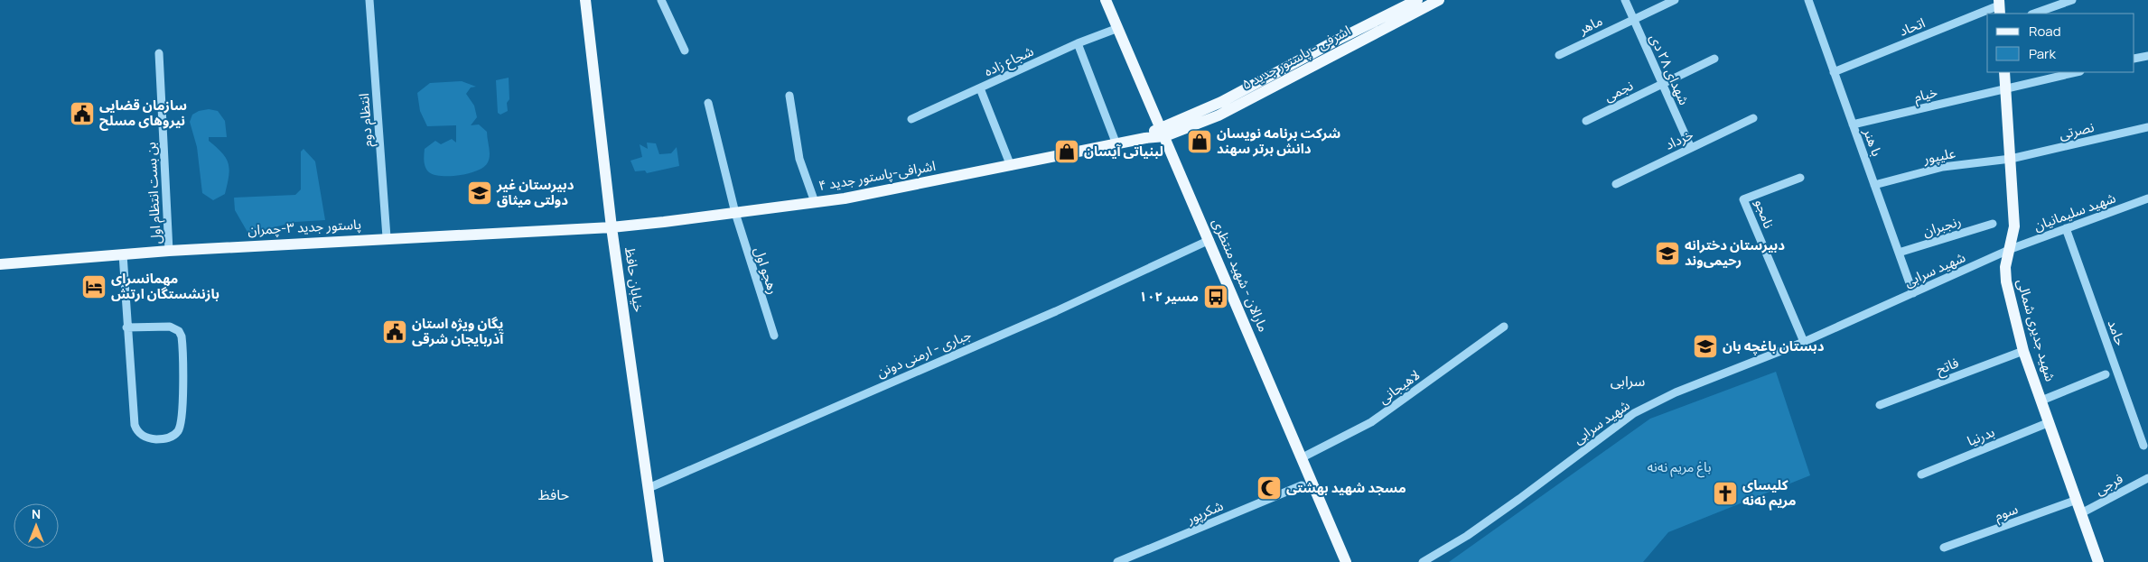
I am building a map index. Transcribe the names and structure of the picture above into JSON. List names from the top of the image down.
{
  "streets": {
    "main road": [
      "اشرفی - پاستور جدید ۵",
      "اشرافی-پاستور جدید ۴",
      "پاستور جدید ۳-چمران",
      "مارالان - شهید منتظری",
      "خیابان حافظ",
      "شهید جدیری شمالی"
    ],
    "street": [
      "ماهر",
      "اتحاد",
      "شجاع زاده",
      "شهدای ۲۸ دی",
      "نجمی",
      "خیام",
      "انتظام دوم",
      "نصرتی",
      "خرداد",
      "با هنر",
      "علیپور",
      "بن بست انتظام اول",
      "شهید سلیمانیان",
      "نامجو",
      "رنجبران",
      "شهید سرابی",
      "رهجو اول",
      "حامد",
      "جباری - ارمنی دونن",
      "فاتح",
      "لاهیجانی",
      "بدرنیا",
      "فرجی",
      "شکرپور",
      "سوم"
    ]
  },
  "crossings": [
    ["ماهر", "شهدای ۲۸ دی"],
    ["اتحاد", "با هنر"],
    ["اشرفی - پاستور جدید ۵", "اشرافی-پاستور جدید ۴"],
    ["اشرفی - پاستور جدید ۵", "مارالان - شهید منتظری"],
    ["شجاع زاده", "مارالان - شهید منتظری"],
    ["شهدای ۲۸ دی", "نجمی"],
    ["شهدای ۲۸ دی", "خرداد"],
    ["خیام", "با هنر"],
    ["خیام", "شهید جدیری شمالی"],
    ["انتظام دوم", "پاستور جدید ۳-چمران"],
    ["نصرتی", "علیپور"],
    ["نصرتی", "شهید جدیری شمالی"],
    ["با هنر", "علیپور"],
    ["با هنر", "رنجبران"],
    ["با هنر", "شهید سرابی"],
    ["علیپور", "شهید جدیری شمالی"],
    ["اشرافی-پاستور جدید ۴", "پاستور جدید ۳-چمران"],
    ["اشرافی-پاستور جدید ۴", "رهجو اول"],
    ["اشرافی-پاستور جدید ۴", "مارالان - شهید منتظری"],
    ["اشرافی-پاستور جدید ۴", "خیابان حافظ"],
    ["بن بست انتظام اول", "پاستور جدید ۳-چمران"],
    ["شهید سلیمانیان", "شهید سرابی"],
    ["شهید سلیمانیان", "شهید جدیری شمالی"],
    ["شهید سلیمانیان", "حامد"],
    ["نامجو", "شهید سرابی"],
    ["پاستور جدید ۳-چمران", "خیابان حافظ"],
    ["شهید سرابی", "شهید جدیری شمالی"],
    ["مارالان - شهید منتظری", "جباری - ارمنی دونن"],
    ["مارالان - شهید منتظری", "لاهیجانی"],
    ["خیابان حافظ", "جباری - ارمنی دونن"],
    ["شهید جدیری شمالی", "فاتح"],
    ["شهید جدیری شمالی", "بدرنیا"],
    ["شهید جدیری شمالی", "فرجی"],
    ["شهید جدیری شمالی", "سوم"]
  ],
  "districts": ["سرابی", "حافظ"],
  "parks": ["باغ مریم نه‌نه"],
  "places": {
    "public building": ["سازمان قضایی نیروهای مسلح", "یگان ویژه استان آذربایجان شرقی"],
    "shop": ["شرکت برنامه نویسان دانش برتر سهند", "لبنیاتی آیسان"],
    "school or university": ["دبیرستان غیر دولتی میثاق", "دبیرستان دخترانه رحیمی‌وند", "دبستان باغچه بان"],
    "hotel": ["مهمانسرای بازنشستگان ارتش"],
    "bus stop": ["مسیر ۱۰۲"],
    "mosque": ["مسجد شهید بهشتی"],
    "church": ["کلیسای مریم نه‌نه"]
  },
  "legend": ["Road", "Park"],
  "north": "top"
}
